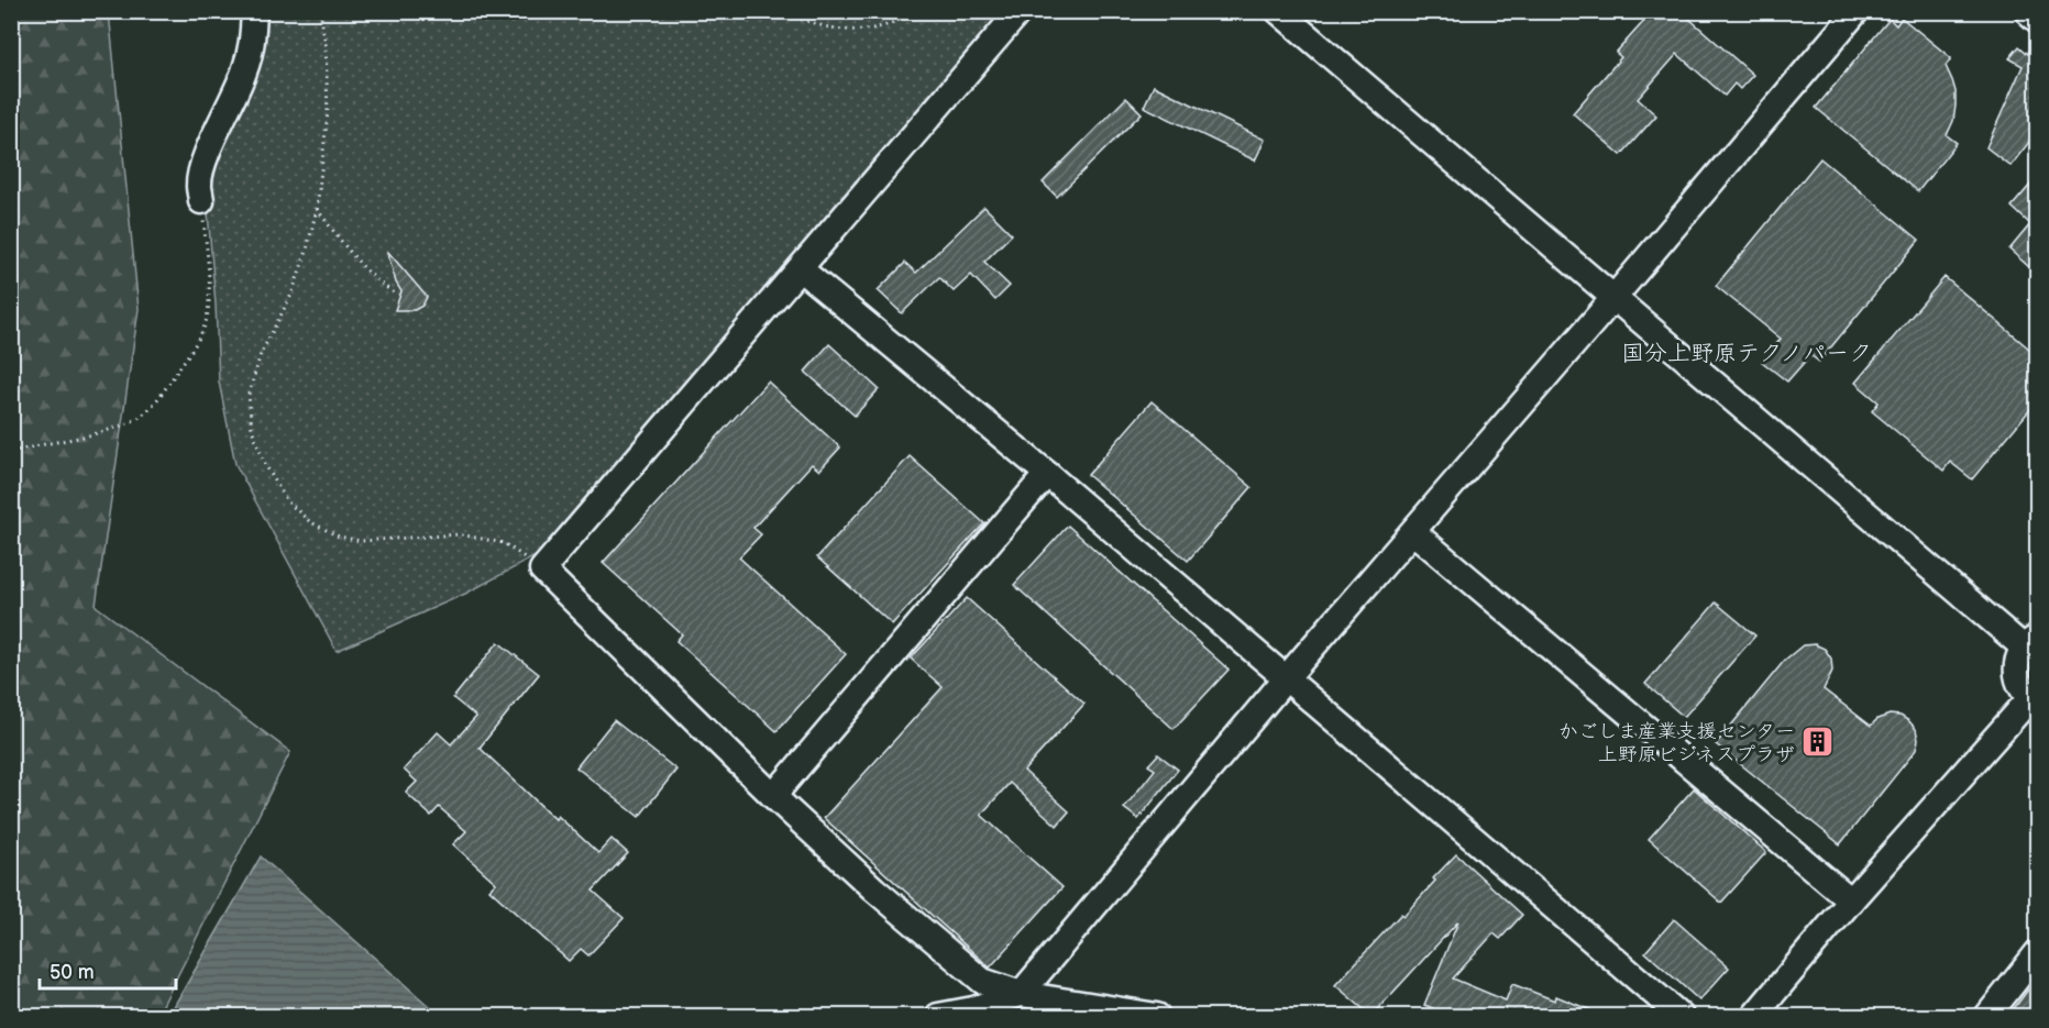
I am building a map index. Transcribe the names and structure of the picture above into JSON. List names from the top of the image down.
{
  "districts": ["国分上野原テクノパーク"],
  "places": {
    "building": ["かごしま産業支援センター 上野原ビジネスプラザ"]
  },
  "scale_bar": "50 m"
}
